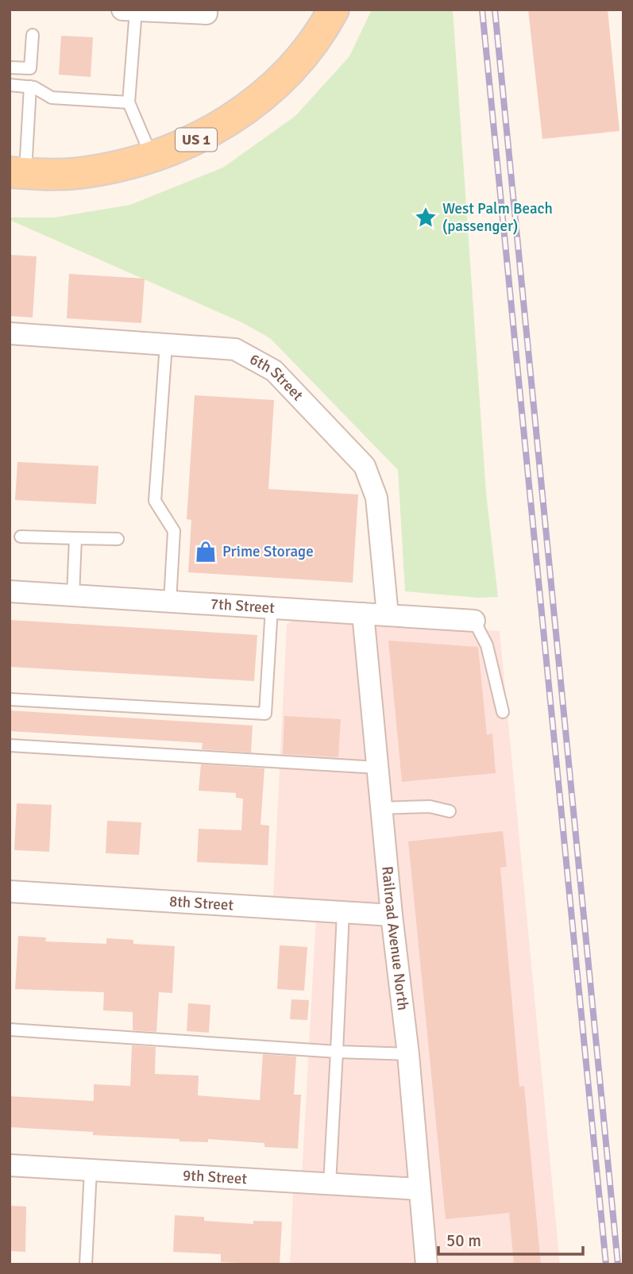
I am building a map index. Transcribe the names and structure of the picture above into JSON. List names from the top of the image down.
{
  "streets": {
    "main road": ["US 1"],
    "street": [
      "6th Street",
      "7th Street",
      "8th Street",
      "Railroad Avenue North",
      "9th Street"
    ]
  },
  "crossings": [
    ["6th Street", "7th Street"],
    ["7th Street", "Railroad Avenue North"],
    ["8th Street", "Railroad Avenue North"],
    ["Railroad Avenue North", "9th Street"]
  ],
  "places": {
    "place": ["West Palm Beach (passenger)"],
    "shop": ["Prime Storage"]
  },
  "scale_bar": "50 m"
}
